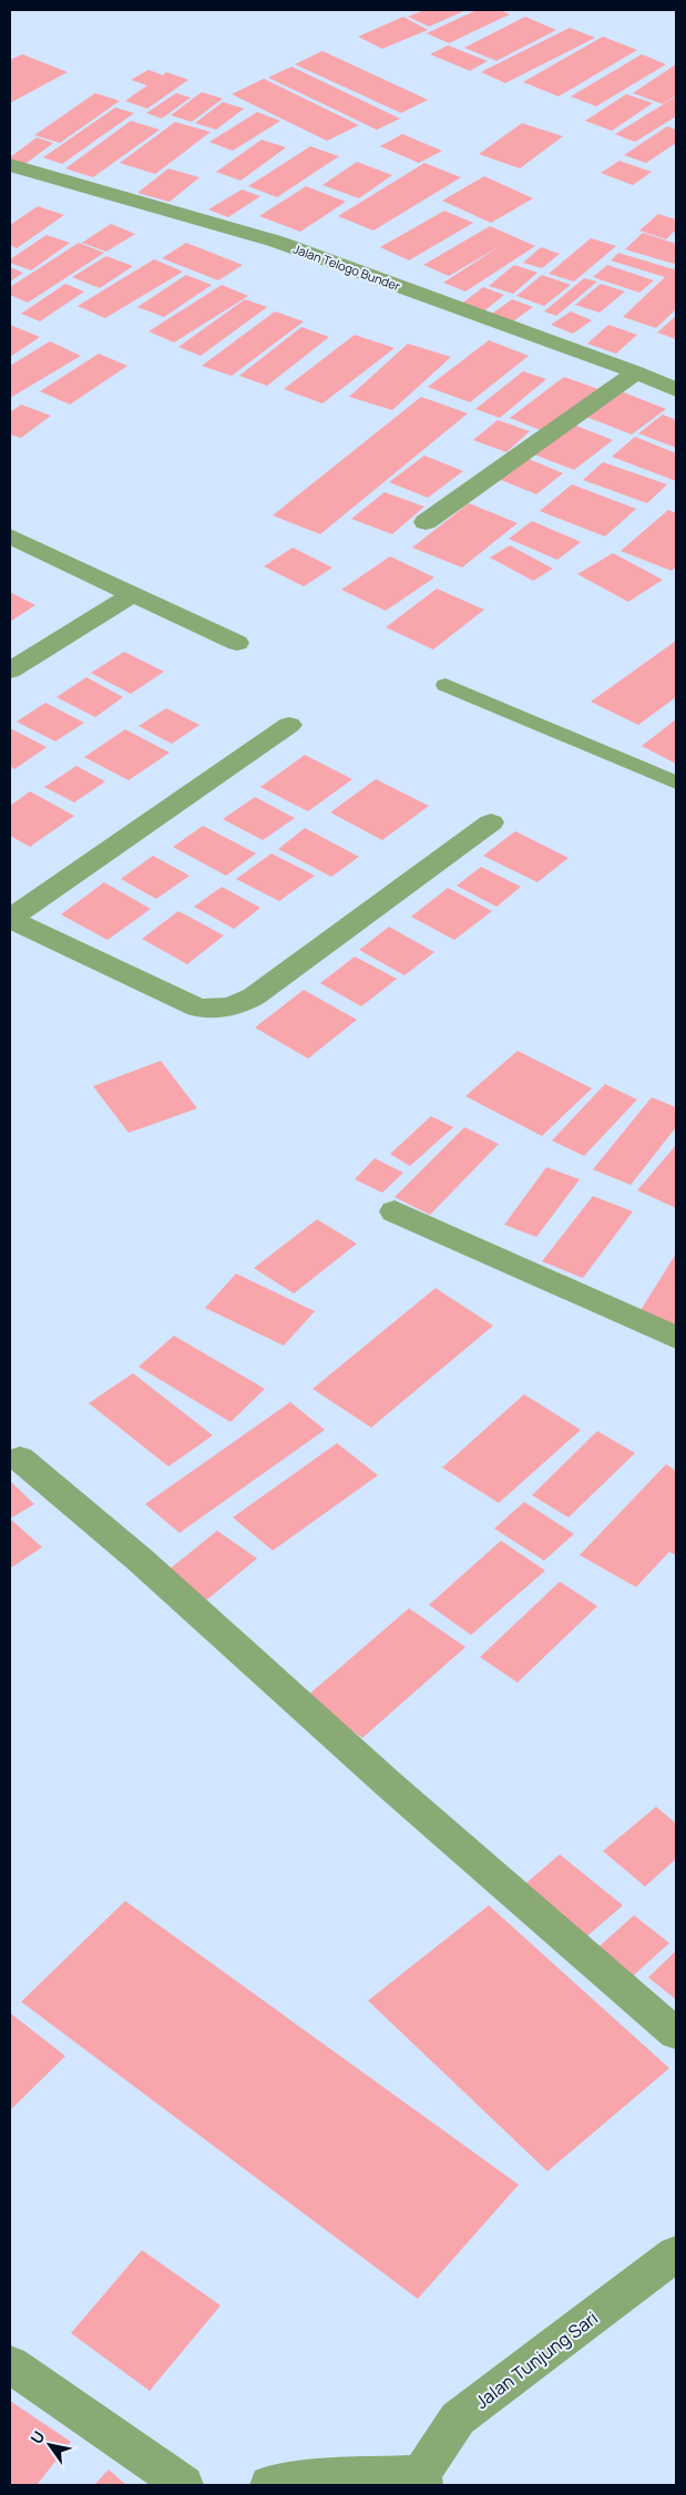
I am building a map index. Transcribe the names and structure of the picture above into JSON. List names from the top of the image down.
{
  "streets": {
    "street": ["Jalan Telogo Bunder", "Jalan Tunjung Sari"]
  },
  "north": "top left"
}
